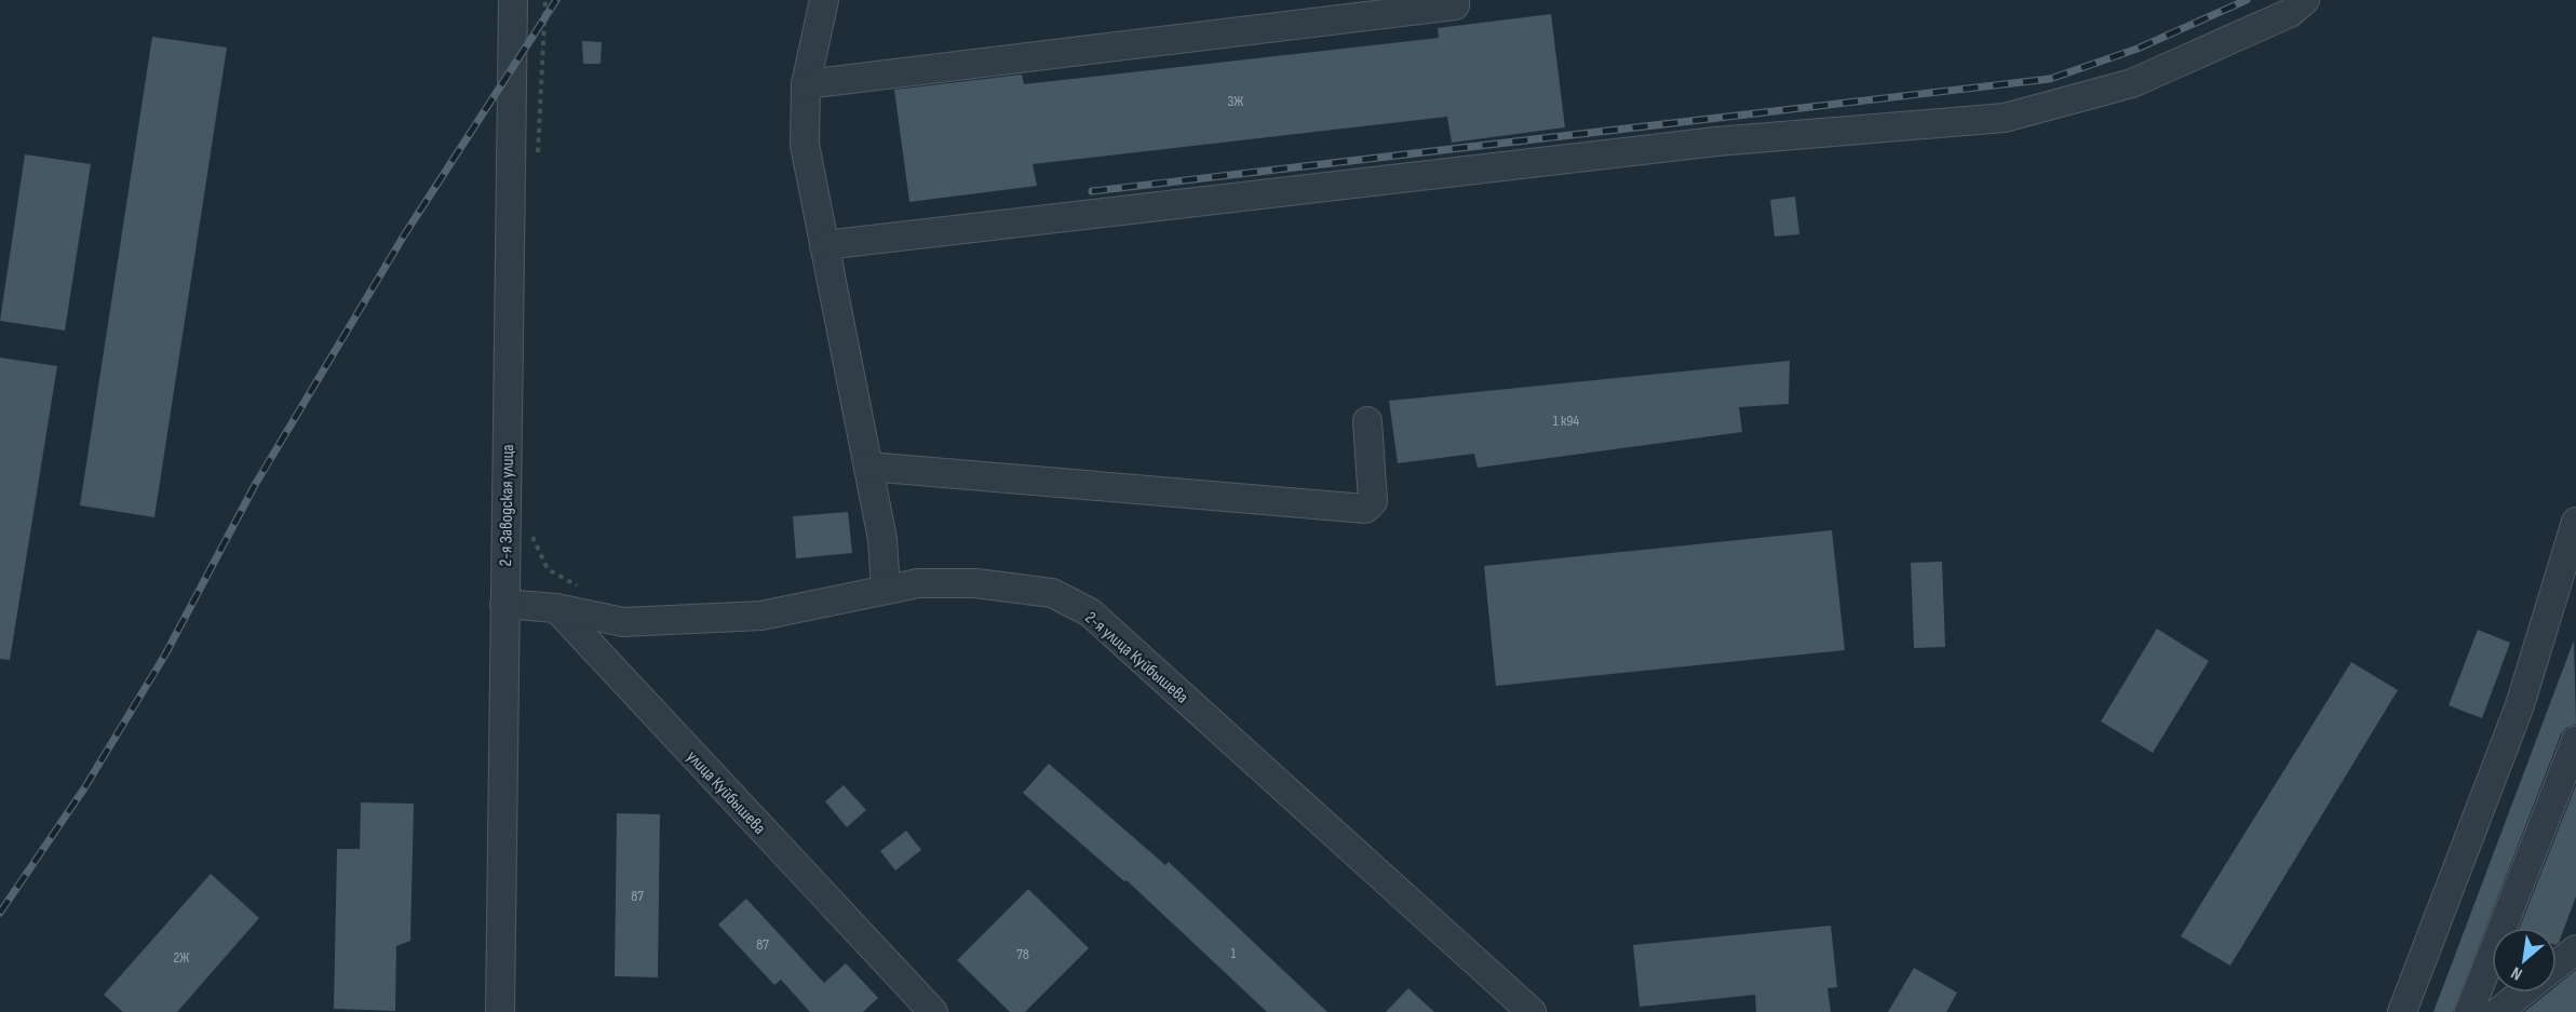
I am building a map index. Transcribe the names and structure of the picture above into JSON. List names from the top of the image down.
{
  "streets": {
    "street": ["2-я Заводская улица", "2-я улица Куйбышева", "улица Куйбышева"]
  },
  "crossings": [
    ["2-я улица Куйбышева", "улица Куйбышева"]
  ],
  "house_numbers": [
    "3Ж",
    "1 к94",
    "87",
    "87",
    "1",
    "78",
    "2Ж"
  ],
  "north": "bottom left"
}
